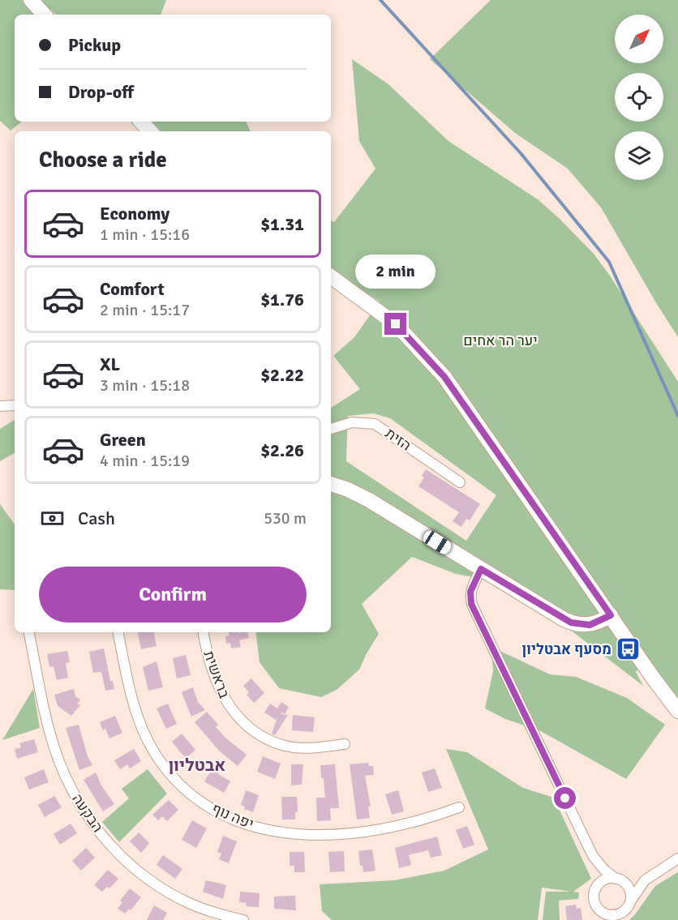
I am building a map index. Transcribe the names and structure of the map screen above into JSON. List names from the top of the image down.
{
  "streets": {
    "street": [
      "הזית",
      "בראשית",
      "הבקעה",
      "יפה נוף"
    ]
  },
  "districts": ["אבטליון"],
  "parks": ["יער הר אחים"],
  "places": {
    "bus stop": ["מסעף אבטליון"]
  },
  "north": "top right",
  "page": {
    "banner": ["Pickup", "Drop-off"],
    "heading": "Choose a ride",
    "list": [
      {
        "name": "Economy",
        "note": "1 min · 15:16",
        "value": "$1.31"
      },
      {
        "name": "Comfort",
        "note": "2 min · 15:17",
        "value": "$1.76"
      },
      {
        "name": "XL",
        "note": "3 min · 15:18",
        "value": "$2.22"
      },
      {
        "name": "Green",
        "note": "4 min · 15:19",
        "value": "$2.26"
      }
    ],
    "bubble": "2 min",
    "pay": ["Cash", "530 m"],
    "buttons": "Confirm"
  }
}
